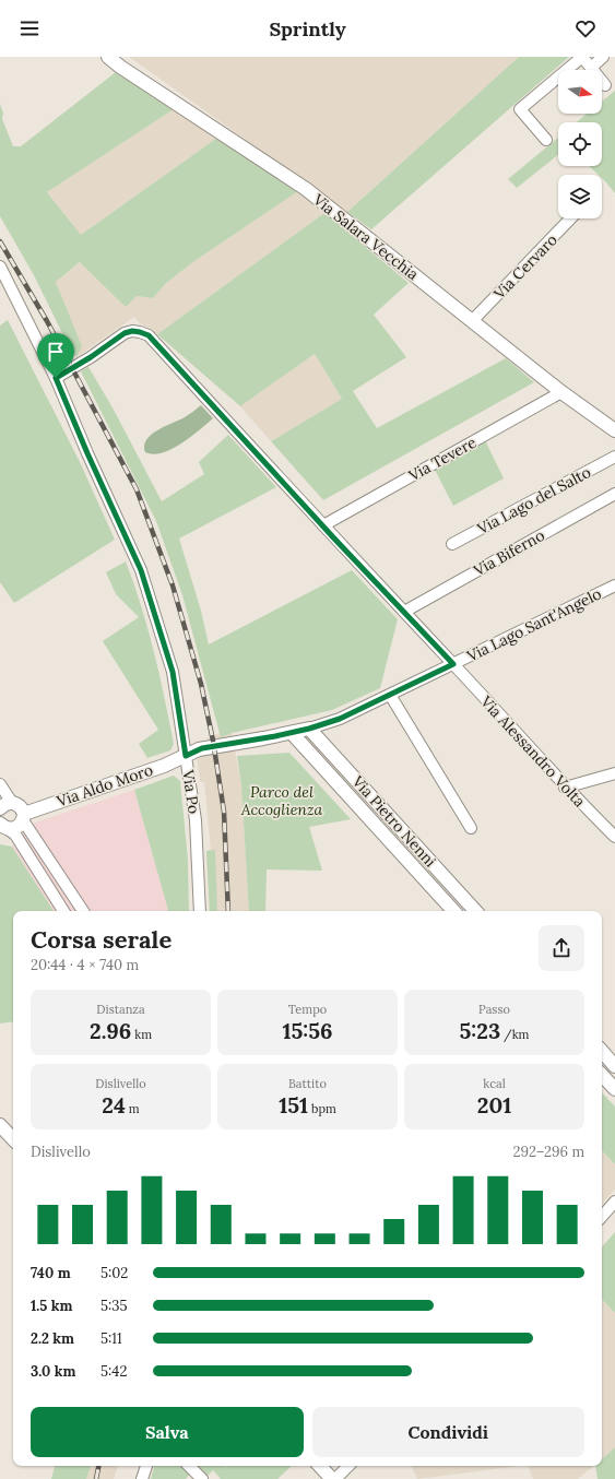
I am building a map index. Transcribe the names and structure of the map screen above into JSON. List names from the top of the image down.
{
  "streets": {
    "street": [
      "Via Salara Vecchia",
      "Via Cervaro",
      "Via Tevere",
      "Via Lago del Salto",
      "Via Biferno",
      "Via Lago Sant'Angelo",
      "Via Alessandro Volta",
      "Via Aldo Moro",
      "Via Po",
      "Via Pietro Nenni"
    ]
  },
  "crossings": [
    ["Via Salara Vecchia", "Via Cervaro"],
    ["Via Salara Vecchia", "Via Tevere"],
    ["Via Tevere", "Via Alessandro Volta"],
    ["Via Biferno", "Via Alessandro Volta"],
    ["Via Lago Sant'Angelo", "Via Alessandro Volta"],
    ["Via Alessandro Volta", "Via Po"],
    ["Via Aldo Moro", "Via Po"]
  ],
  "parks": ["Parco del Accoglienza"],
  "north": "right",
  "page": {
    "header": "Sprintly",
    "heading": ["Corsa serale", "20:44 · 4 × 740 m"],
    "stats": [
      ["Distanza", "2.96 km"],
      ["Tempo", "15:56"],
      ["Passo", "5:23 /km"],
      ["Dislivello", "24 m"],
      ["Battito", "151 bpm"],
      ["kcal", "201"]
    ],
    "chart": ["Dislivello", "292–296 m"],
    "list": [
      {
        "name": "740 m",
        "note": "5:02"
      },
      {
        "name": "1.5 km",
        "note": "5:35"
      },
      {
        "name": "2.2 km",
        "note": "5:11"
      },
      {
        "name": "3.0 km",
        "note": "5:42"
      }
    ],
    "buttons": ["Salva", "Condividi"]
  }
}
